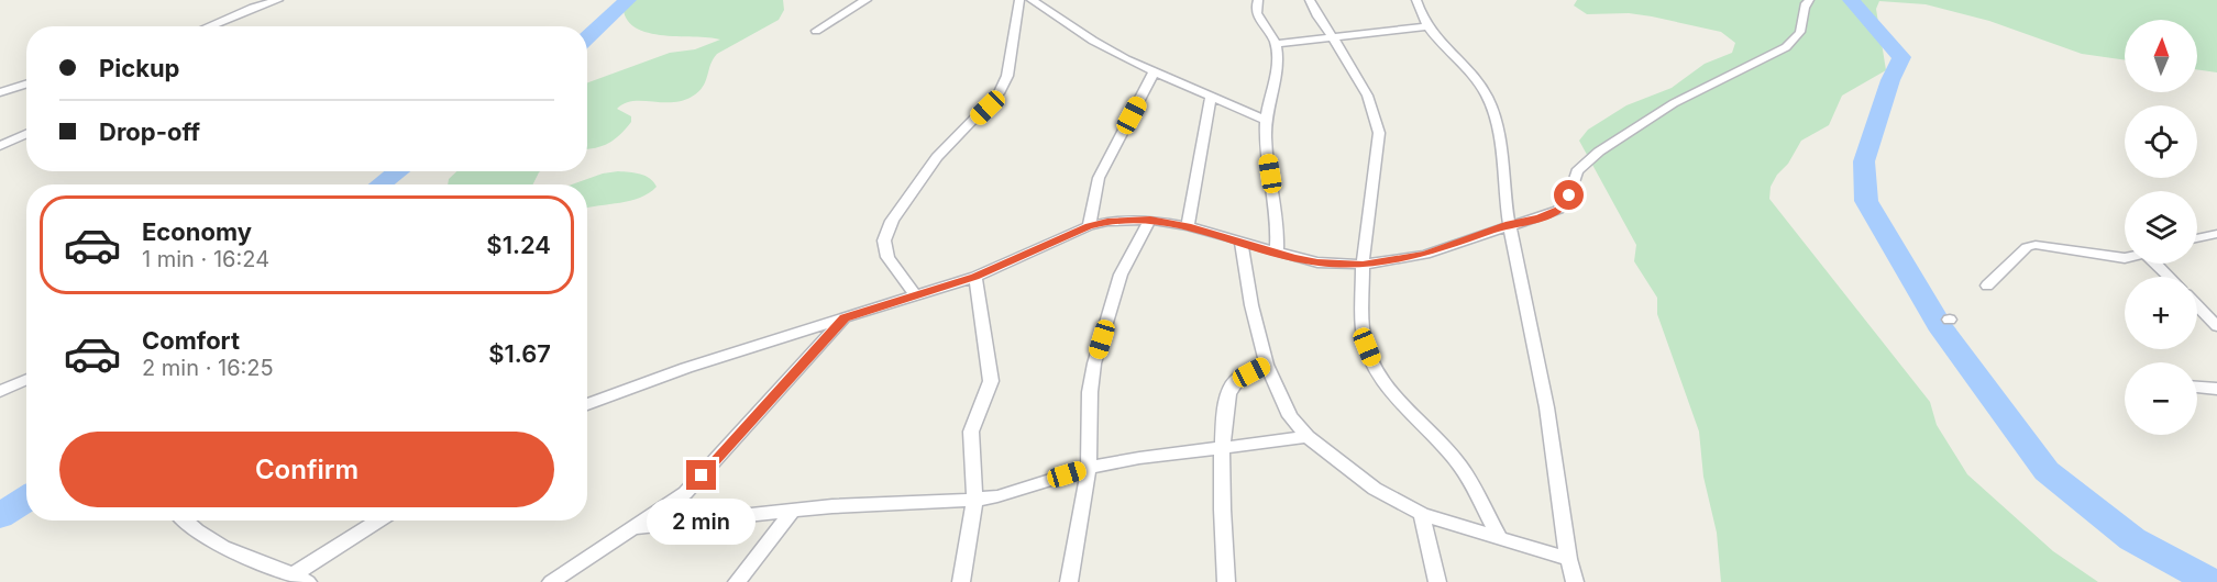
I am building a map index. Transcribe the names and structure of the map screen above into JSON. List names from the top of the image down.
{
  "north": "top",
  "page": {
    "map_buttons": ["+", "−"],
    "banner": ["Pickup", "Drop-off"],
    "list": [
      {
        "name": "Economy",
        "note": "1 min · 16:24",
        "value": "$1.24"
      },
      {
        "name": "Comfort",
        "note": "2 min · 16:25",
        "value": "$1.67"
      }
    ],
    "buttons": "Confirm",
    "bubble": "2 min"
  }
}
